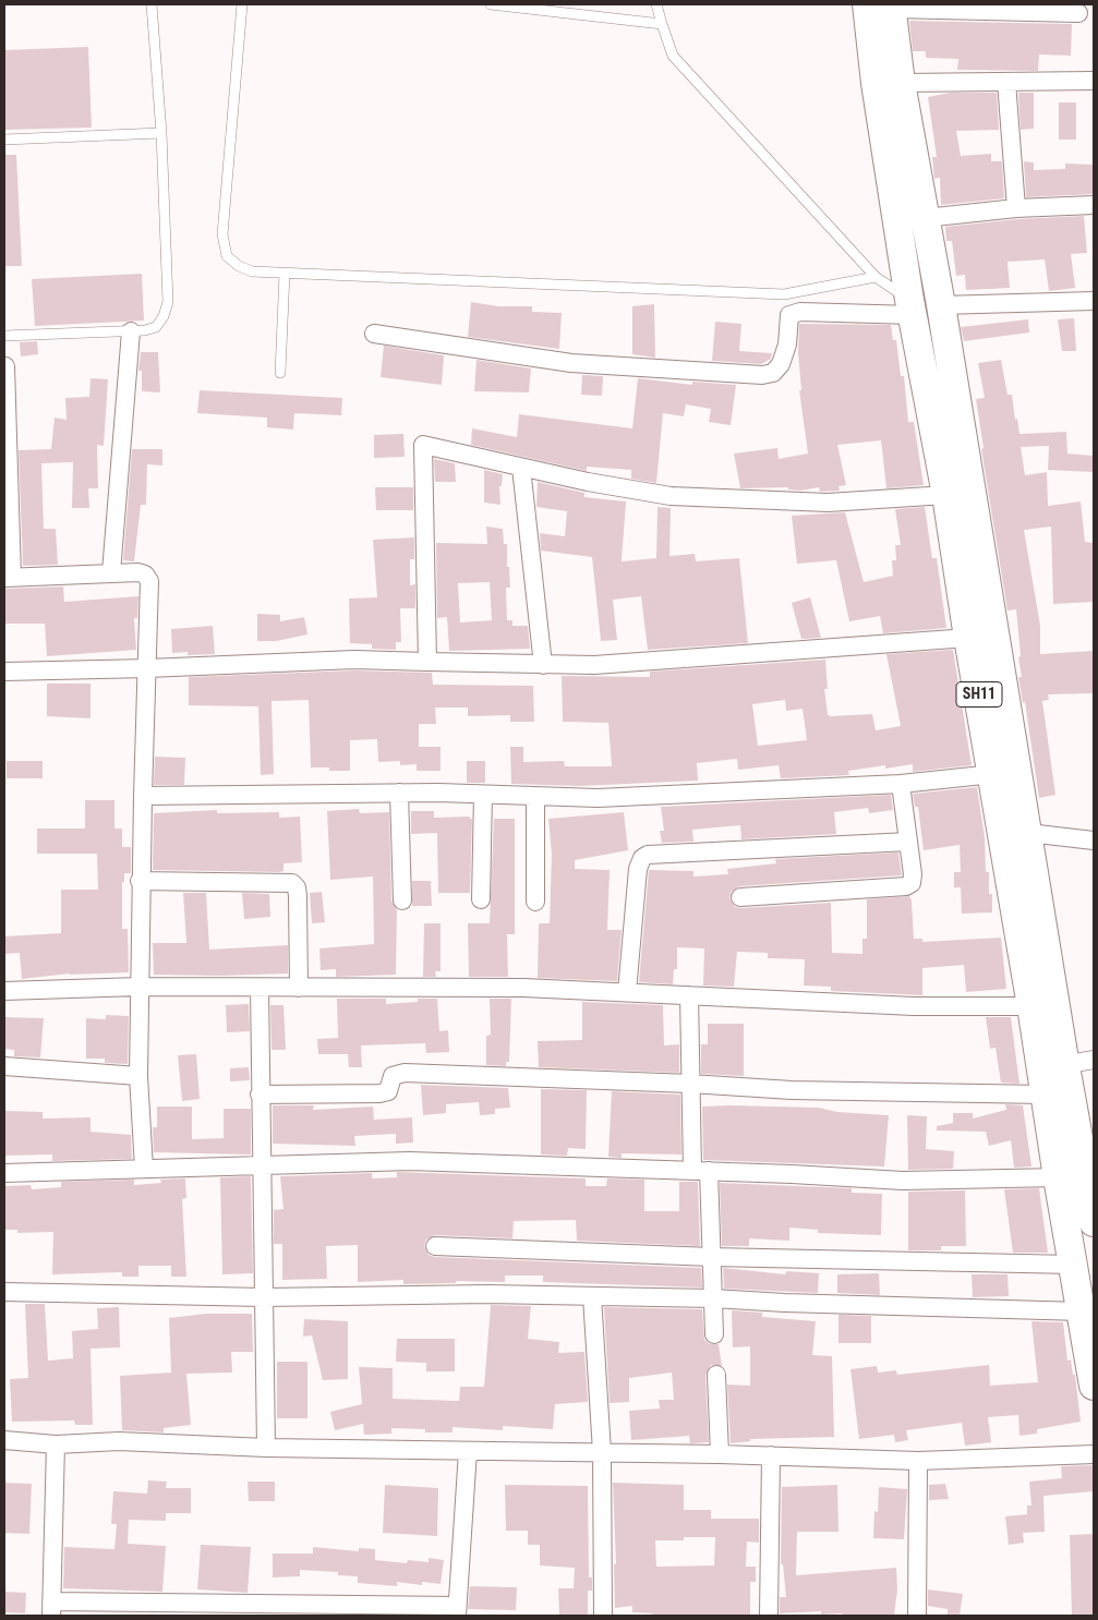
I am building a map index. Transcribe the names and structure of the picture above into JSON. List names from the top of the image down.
{
  "streets": {
    "main road": ["SH11"]
  }
}
